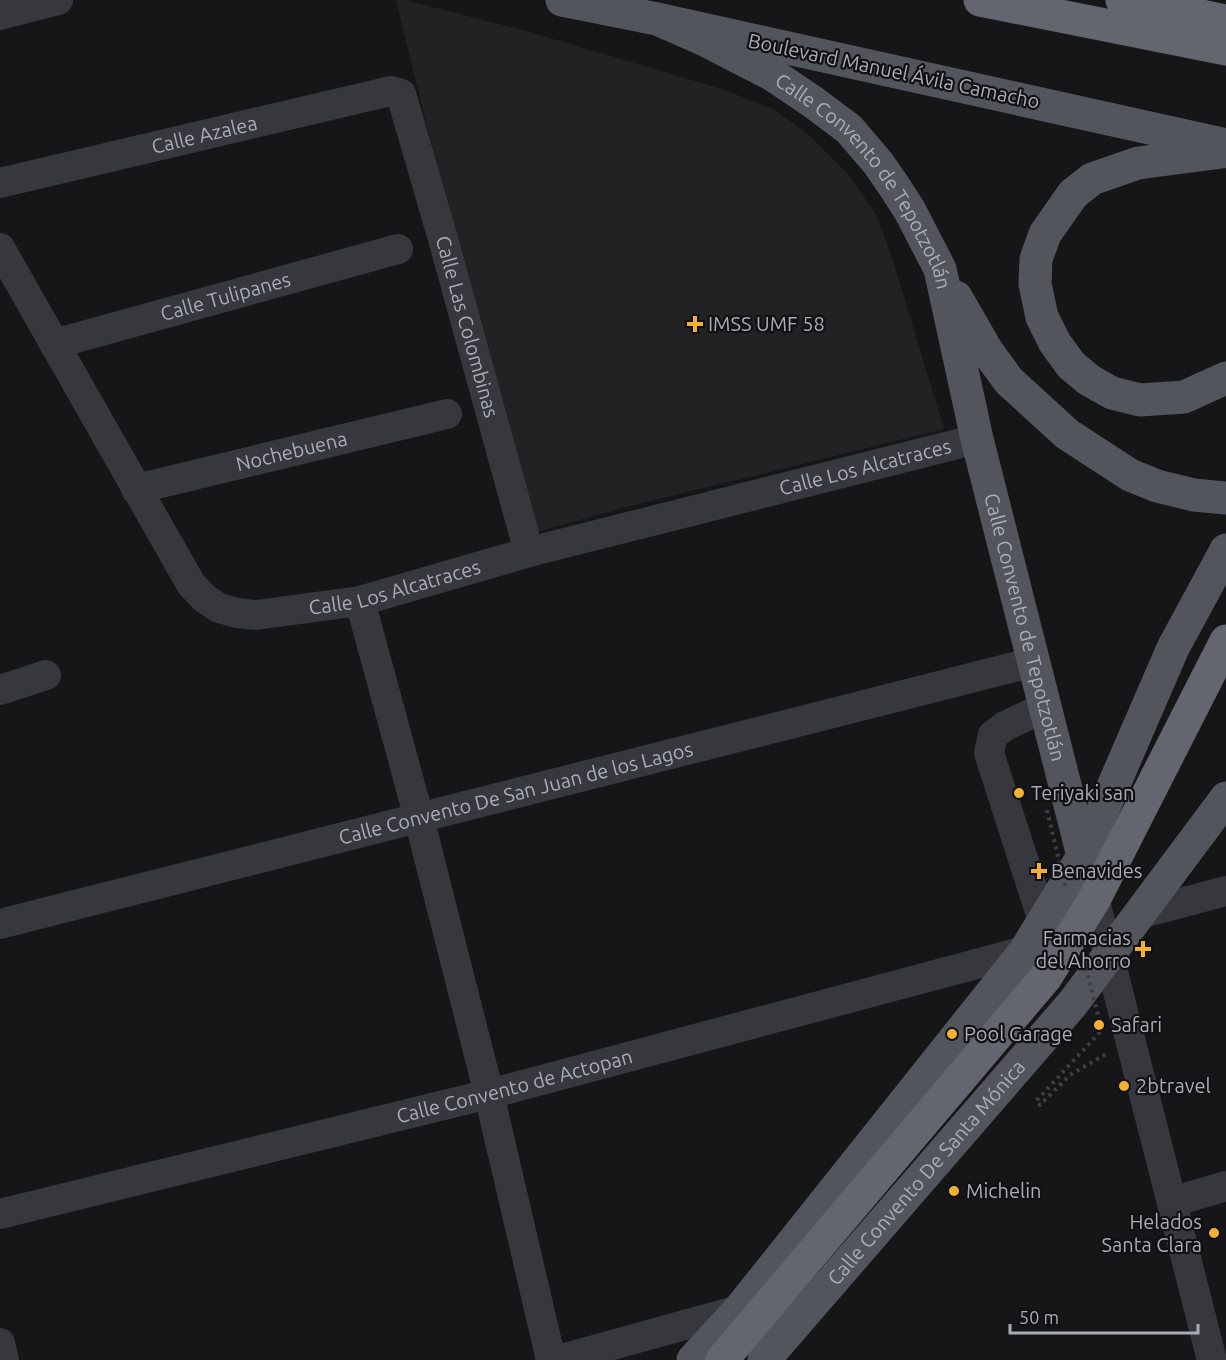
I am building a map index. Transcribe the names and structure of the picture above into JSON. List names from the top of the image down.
{
  "streets": {
    "main road": ["Boulevard Manuel Ávila Camacho", "Calle Convento de Tepotzotlán", "Calle Convento De Santa Mónica"],
    "street": [
      "Calle Azalea",
      "Calle Tulipanes",
      "Calle Las Colombinas",
      "Nochebuena",
      "Calle Los Alcatraces",
      "Calle Convento De San Juan de los Lagos",
      "Calle Convento de Actopan"
    ]
  },
  "crossings": [
    ["Boulevard Manuel Ávila Camacho", "Calle Convento de Tepotzotlán"],
    ["Calle Azalea", "Calle Las Colombinas"],
    ["Calle Convento de Tepotzotlán", "Calle Los Alcatraces"],
    ["Calle Convento de Tepotzotlán", "Calle Convento De San Juan de los Lagos"],
    ["Calle Convento de Tepotzotlán", "Calle Convento De Santa Mónica"],
    ["Calle Tulipanes", "Calle Los Alcatraces"],
    ["Calle Las Colombinas", "Calle Los Alcatraces"],
    ["Nochebuena", "Calle Los Alcatraces"]
  ],
  "places": {
    "health": ["IMSS UMF 58", "Benavides", "Farmacias del Ahorro"],
    "other": [
      "Teriyaki san",
      "Safari",
      "Pool Garage",
      "2btravel",
      "Michelin",
      "Helados Santa Clara"
    ]
  },
  "scale_bar": "50 m"
}
